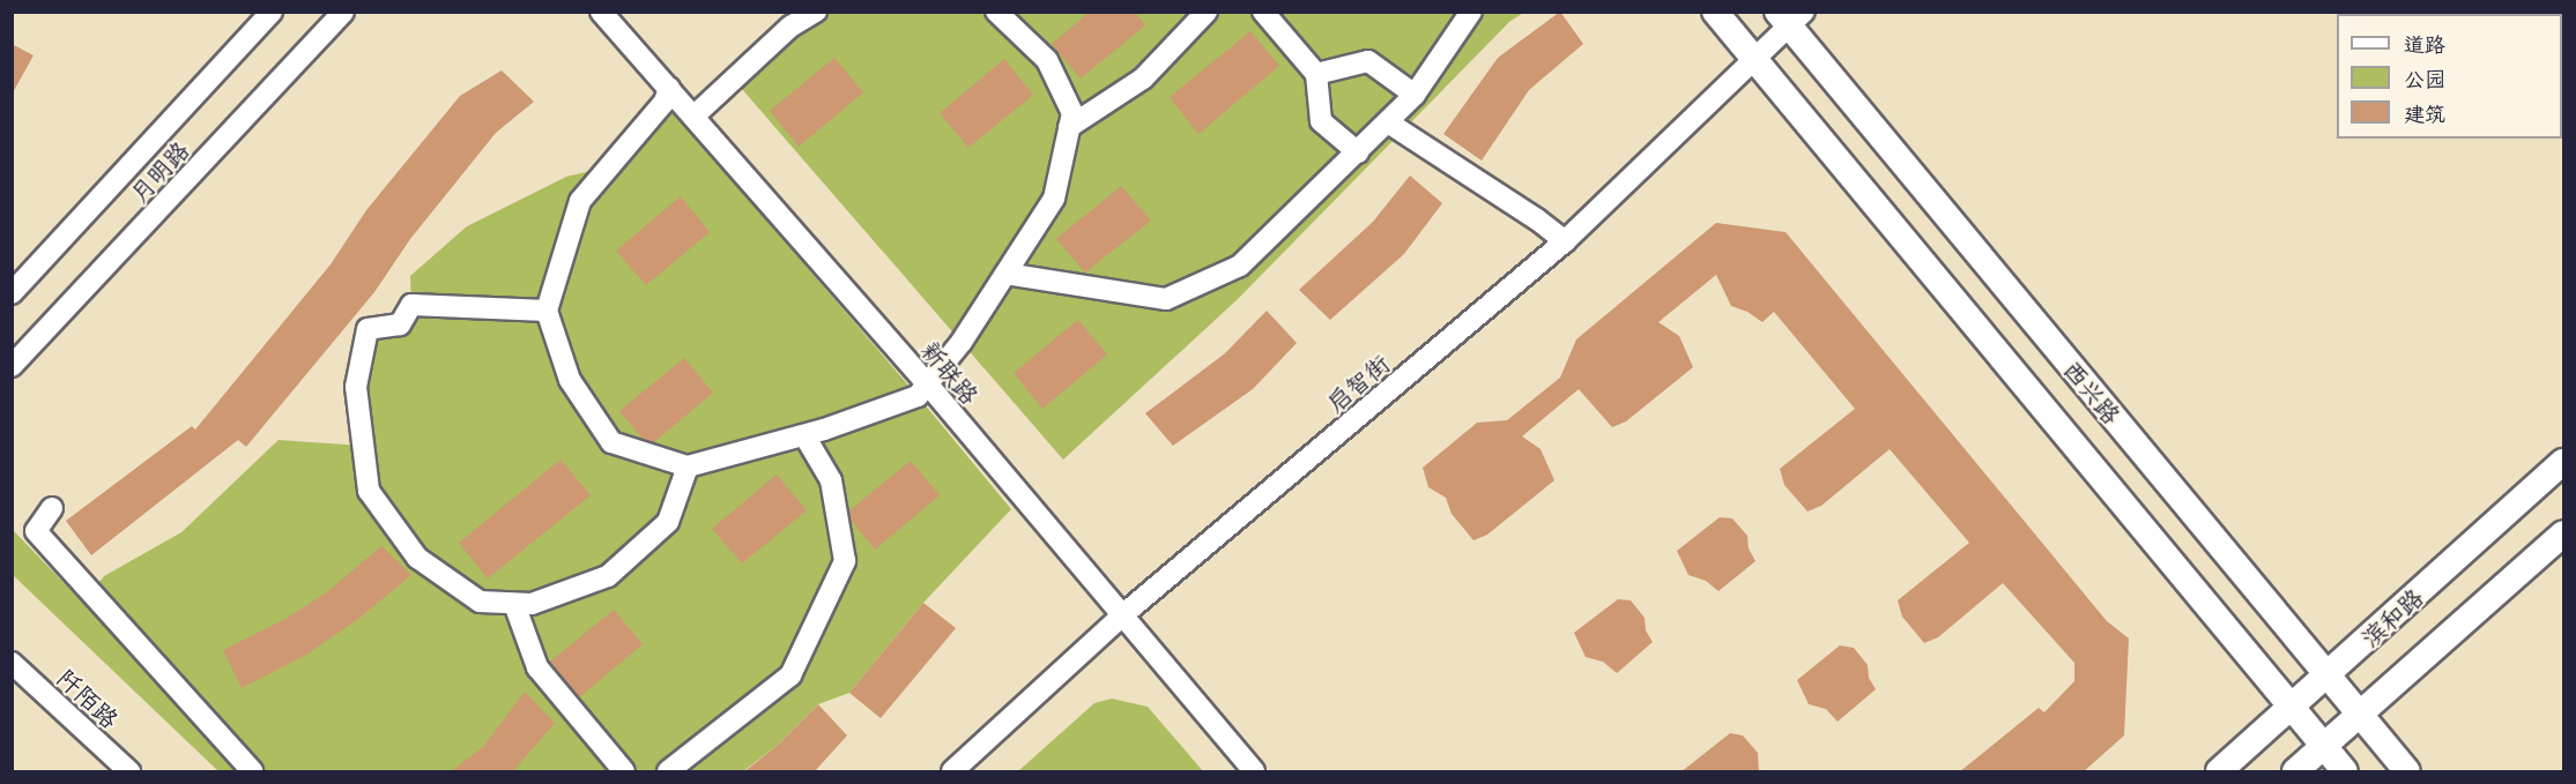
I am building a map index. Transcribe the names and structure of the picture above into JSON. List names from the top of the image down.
{
  "streets": {
    "main road": ["西兴路", "滨和路"],
    "street": [
      "月明路",
      "新联路",
      "启智街",
      "阡陌路"
    ]
  },
  "crossings": [
    ["新联路", "启智街"],
    ["启智街", "西兴路"],
    ["西兴路", "滨和路"]
  ],
  "legend": ["道路", "公园", "建筑"]
}
